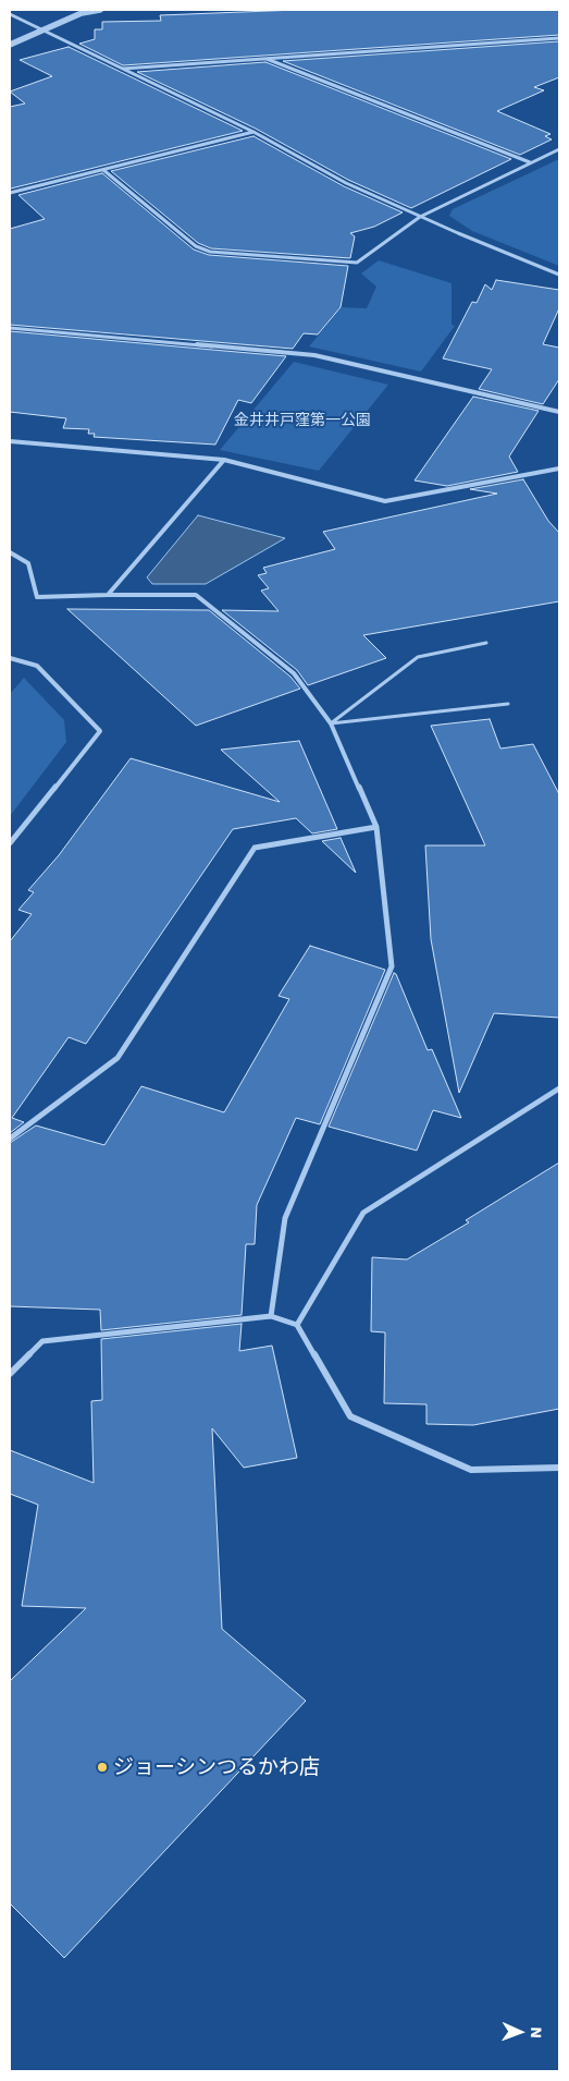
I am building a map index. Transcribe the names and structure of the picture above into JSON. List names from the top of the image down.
{
  "parks": ["金井井戸窪第一公園"],
  "places": ["ジョーシンつるかわ店"],
  "north": "right"
}
